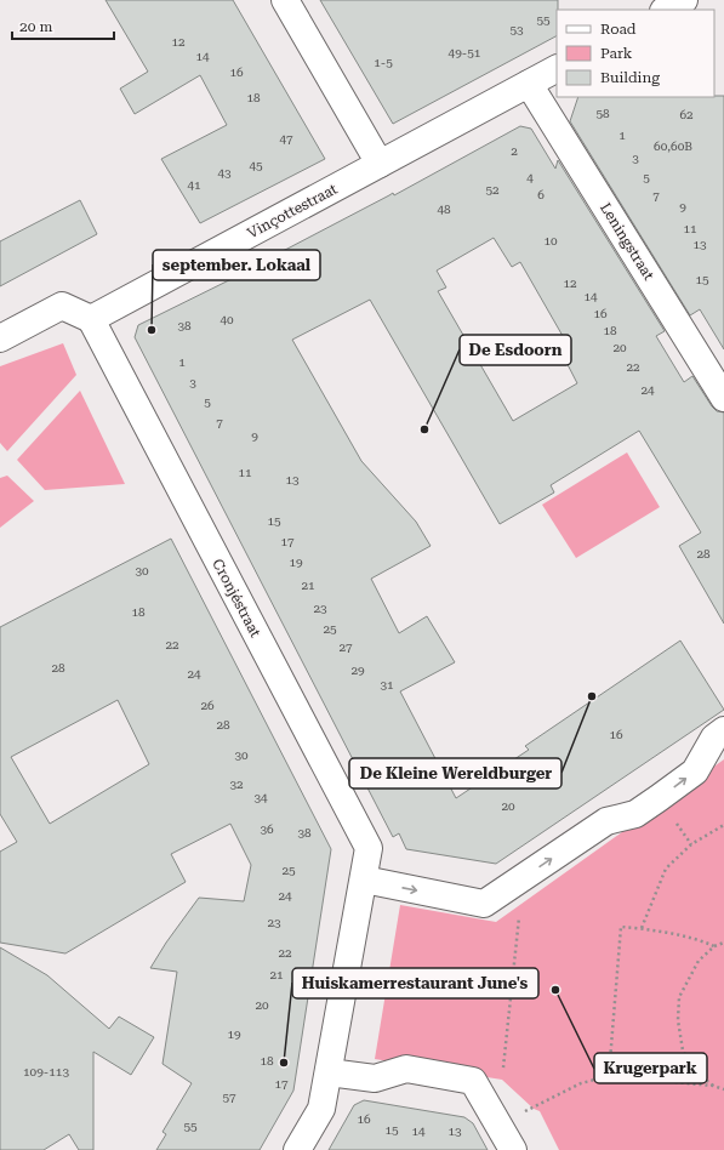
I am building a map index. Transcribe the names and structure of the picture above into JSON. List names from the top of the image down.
{
  "streets": {
    "street": ["Vinçottestraat", "Leningstraat", "Cronjéstraat"]
  },
  "crossings": [
    ["Vinçottestraat", "Leningstraat"],
    ["Vinçottestraat", "Cronjéstraat"]
  ],
  "places": [
    "september. Lokaal",
    "De Esdoorn",
    "De Kleine Wereldburger",
    "Krugerpark",
    "Huiskamerrestaurant June's"
  ],
  "house_numbers": [
    "55",
    "53",
    "12",
    "49-51",
    "14",
    "1-5",
    "16",
    "18",
    "58",
    "62",
    "1",
    "47",
    "60,60B",
    "2",
    "3",
    "45",
    "43",
    "4",
    "5",
    "41",
    "52",
    "6",
    "7",
    "9",
    "48",
    "11",
    "10",
    "13",
    "15",
    "12",
    "14",
    "16",
    "40",
    "38",
    "18",
    "20",
    "1",
    "22",
    "3",
    "24",
    "5",
    "7",
    "9",
    "11",
    "13",
    "15",
    "17",
    "28",
    "19",
    "30",
    "21",
    "23",
    "18",
    "25",
    "22",
    "27",
    "28",
    "29",
    "24",
    "31",
    "26",
    "28",
    "16",
    "30",
    "32",
    "34",
    "20",
    "36",
    "38",
    "25",
    "24",
    "23",
    "22",
    "21",
    "20",
    "19",
    "18",
    "109-113",
    "17",
    "57",
    "16",
    "55",
    "15",
    "14",
    "13"
  ],
  "legend": ["Road", "Park", "Building"],
  "scale_bar": "20 m"
}
